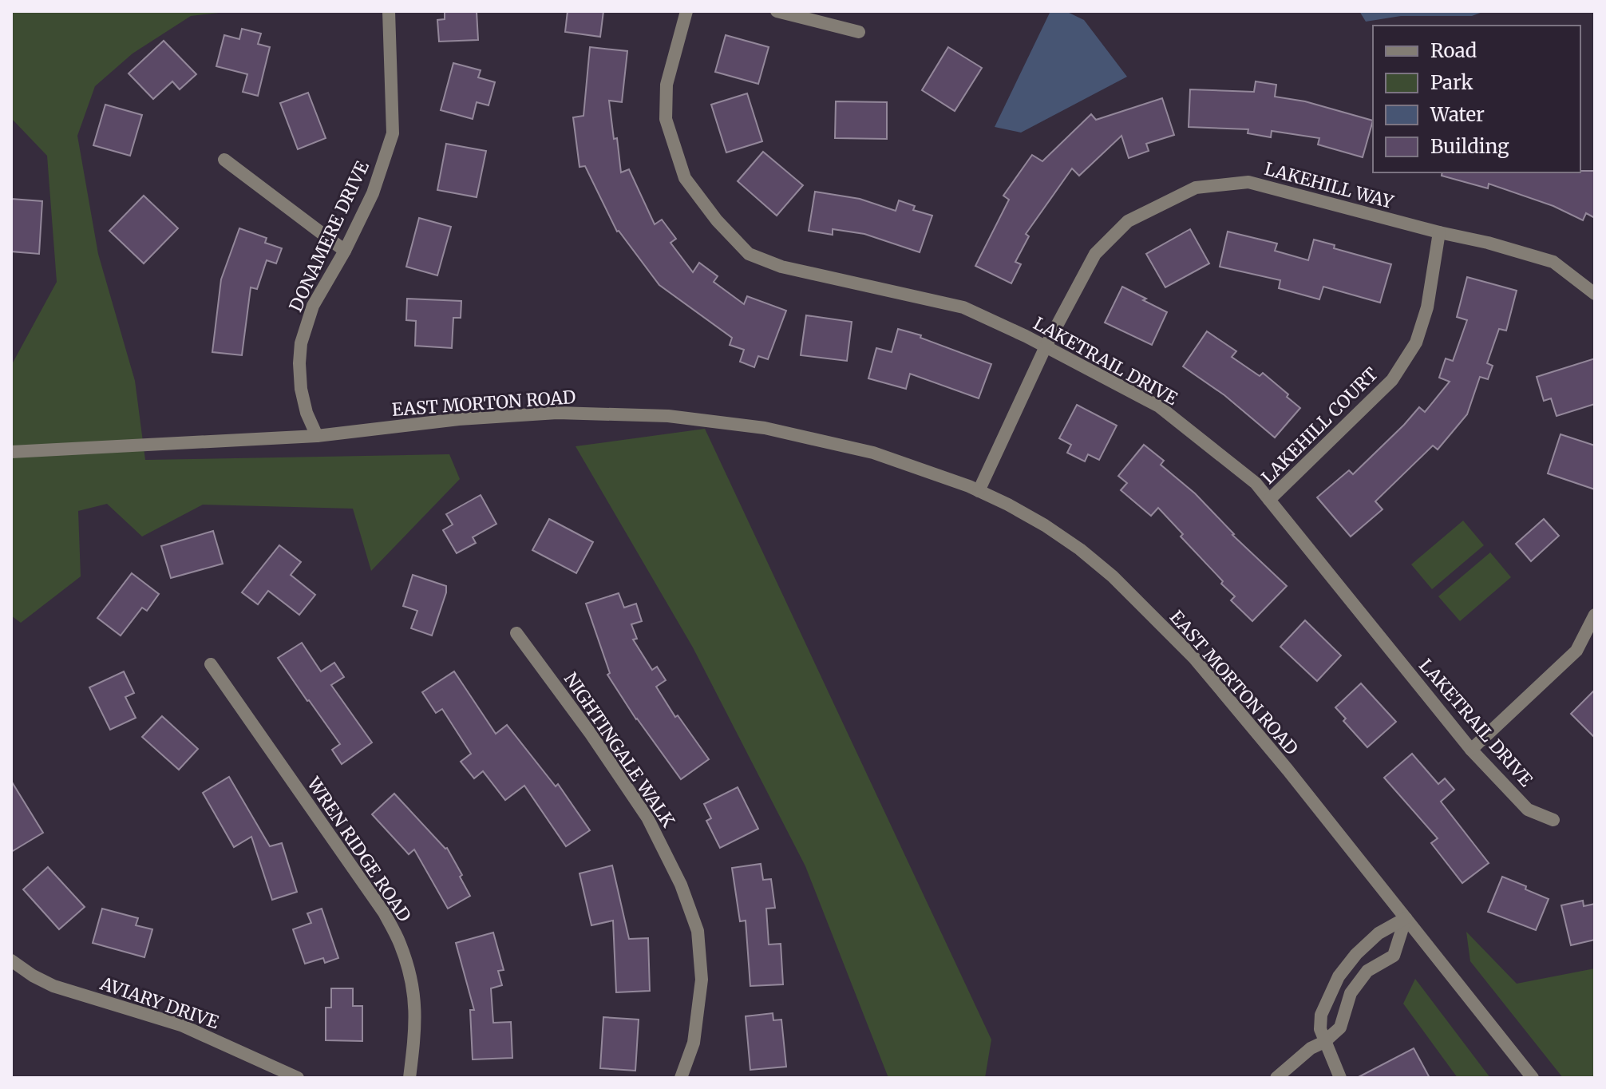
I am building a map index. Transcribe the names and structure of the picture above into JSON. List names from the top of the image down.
{
  "streets": {
    "street": [
      "LAKEHILL WAY",
      "DONAMERE DRIVE",
      "LAKETRAIL DRIVE",
      "EAST MORTON ROAD",
      "LAKEHILL COURT",
      "NIGHTINGALE WALK",
      "WREN RIDGE ROAD",
      "AVIARY DRIVE"
    ]
  },
  "crossings": [
    ["LAKEHILL WAY", "LAKETRAIL DRIVE"],
    ["LAKEHILL WAY", "EAST MORTON ROAD"],
    ["LAKEHILL WAY", "LAKEHILL COURT"],
    ["DONAMERE DRIVE", "EAST MORTON ROAD"],
    ["LAKETRAIL DRIVE", "LAKEHILL COURT"]
  ],
  "legend": [
    "Road",
    "Park",
    "Water",
    "Building"
  ]
}
